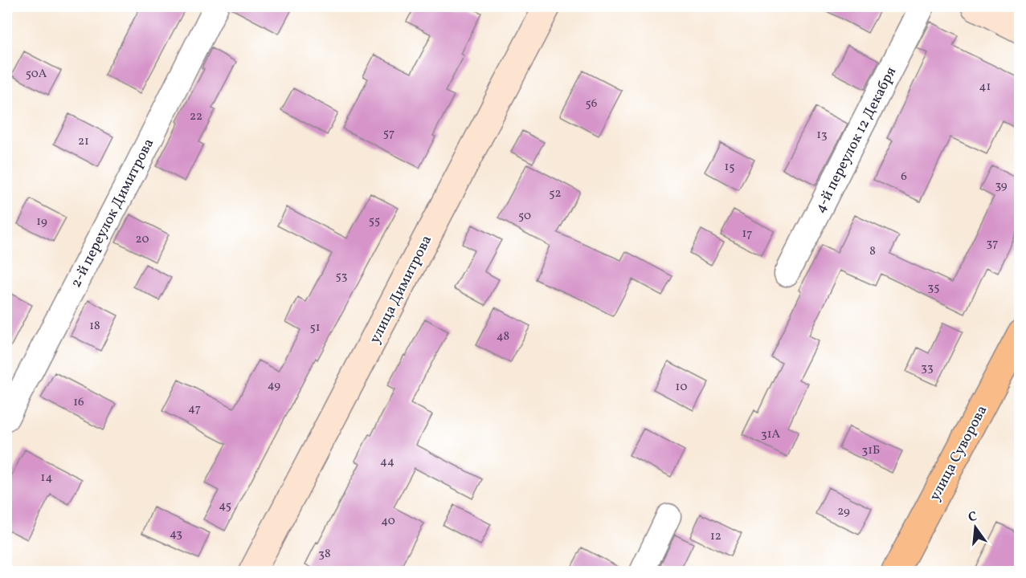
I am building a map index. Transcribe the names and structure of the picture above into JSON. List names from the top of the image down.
{
  "streets": {
    "main road": ["улица Димитрова", "улица Суворова"],
    "street": ["4-й переулок 12 Декабря", "2-й переулок Димитрова"]
  },
  "house_numbers": [
    "50А",
    "41",
    "56",
    "22",
    "57",
    "13",
    "21",
    "15",
    "6",
    "39",
    "52",
    "50",
    "55",
    "19",
    "17",
    "20",
    "37",
    "8",
    "53",
    "35",
    "18",
    "51",
    "48",
    "33",
    "49",
    "10",
    "16",
    "47",
    "31А",
    "31Б",
    "44",
    "14",
    "45",
    "29",
    "40",
    "43",
    "12",
    "38"
  ],
  "north": "top"
}
